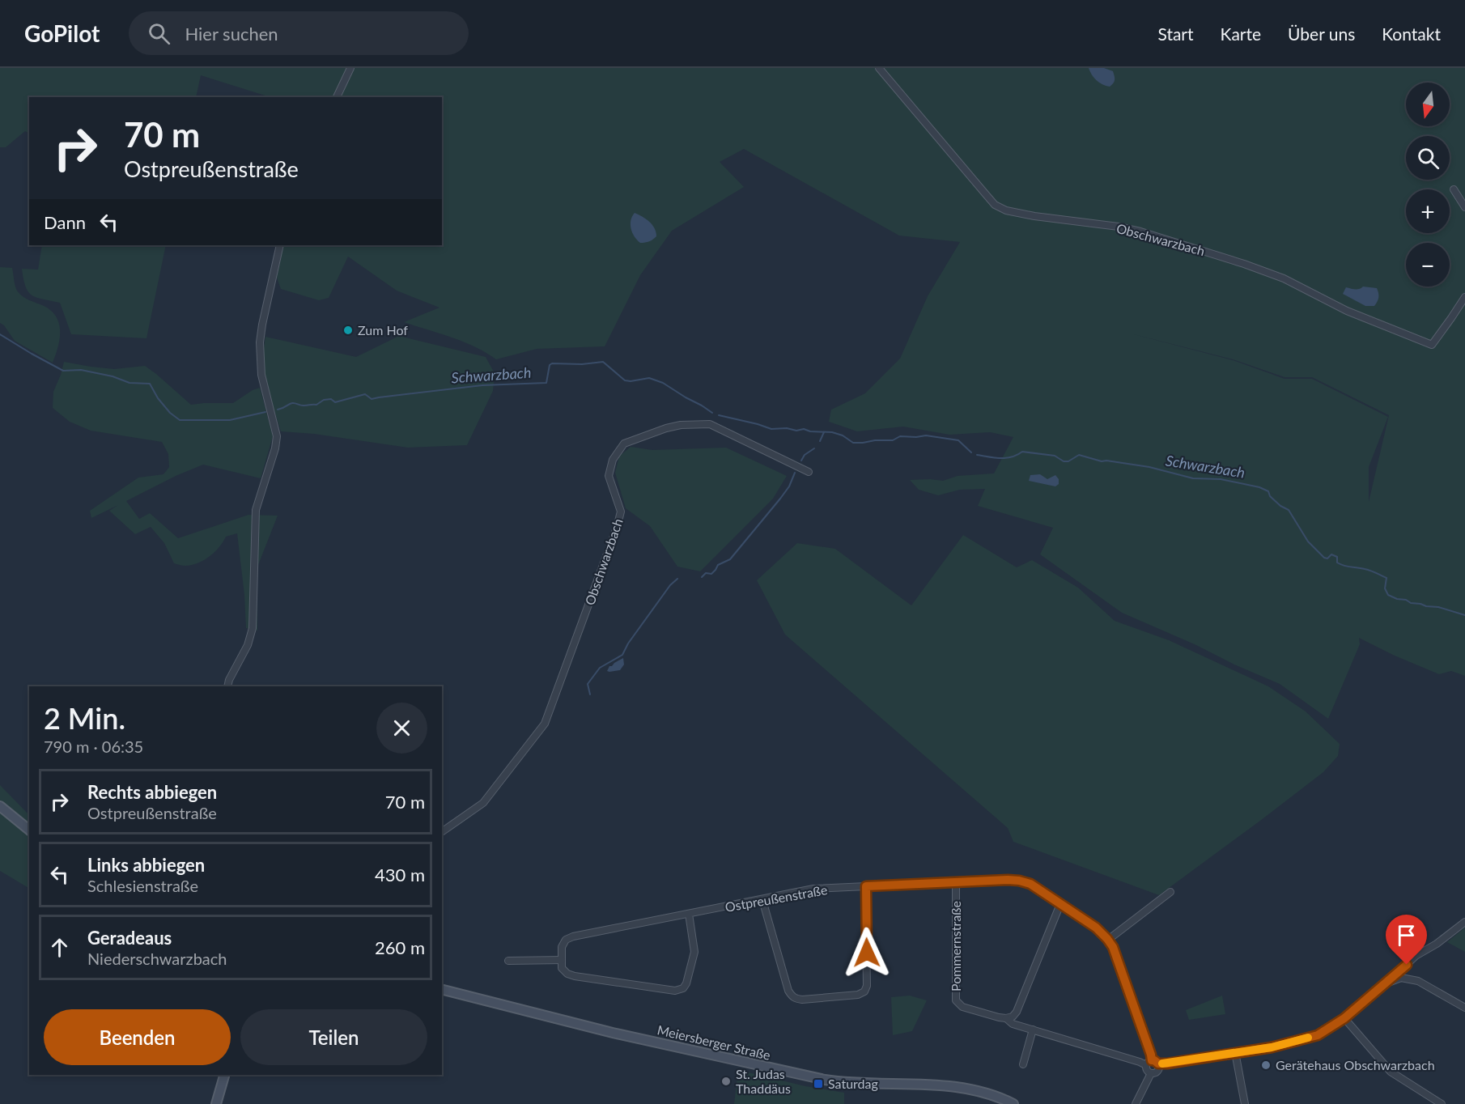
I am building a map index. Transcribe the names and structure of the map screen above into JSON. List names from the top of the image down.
{
  "streets": {
    "main road": ["Meiersberger Straße"],
    "street": ["Obschwarzbach", "Ostpreußenstraße", "Pommernstraße"]
  },
  "crossings": [
    ["Ostpreußenstraße", "Pommernstraße"]
  ],
  "water": ["Schwarzbach"],
  "places": {
    "other": ["Zum Hof", "Gerätehaus Obschwarzbach", "St. Judas Thaddäus"],
    "transit": ["Saturdag"]
  },
  "north": "bottom",
  "page": {
    "header": "GoPilot",
    "search": "Hier suchen",
    "nav": [
      "Start",
      "Karte",
      "Über uns",
      "Kontakt"
    ],
    "map_buttons": ["+", "−"],
    "turn": ["70 m", "Ostpreußenstraße"],
    "then": "Dann",
    "heading": ["2 Min.", "790 m · 06:35"],
    "list": [
      {
        "name": "Rechts abbiegen",
        "note": "Ostpreußenstraße",
        "value": "70 m"
      },
      {
        "name": "Links abbiegen",
        "note": "Schlesienstraße",
        "value": "430 m"
      },
      {
        "name": "Geradeaus",
        "note": "Niederschwarzbach",
        "value": "260 m"
      }
    ],
    "buttons": ["Beenden", "Teilen"]
  }
}
